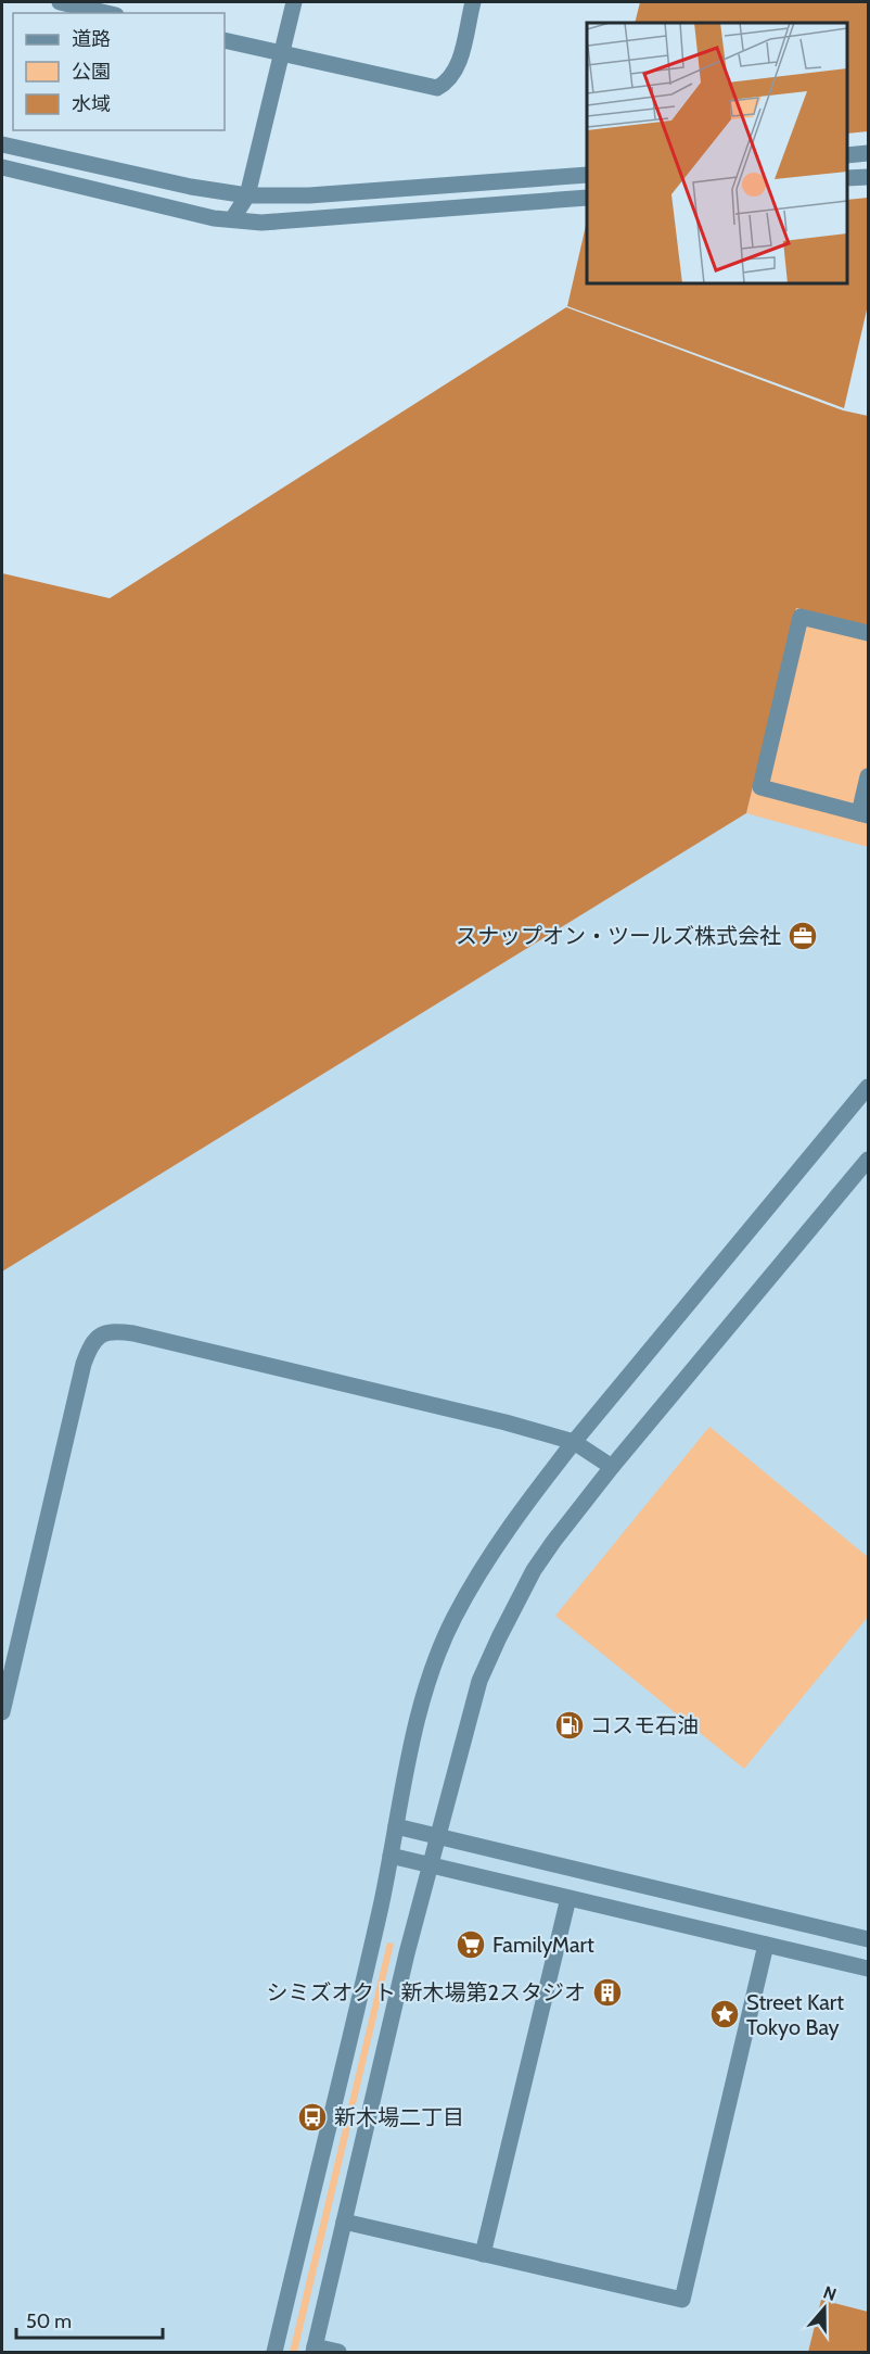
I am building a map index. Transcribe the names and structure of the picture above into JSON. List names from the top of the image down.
{
  "places": {
    "office": ["スナップオン・ツールズ株式会社"],
    "fuel station": ["コスモ石油"],
    "supermarket": ["FamilyMart"],
    "building": ["シミズオクト 新木場第2スタジオ"],
    "place": ["Street Kart Tokyo Bay"],
    "bus stop": ["新木場二丁目"]
  },
  "legend": ["道路", "公園", "水域"],
  "scale_bar": "50 m",
  "north": "top"
}
